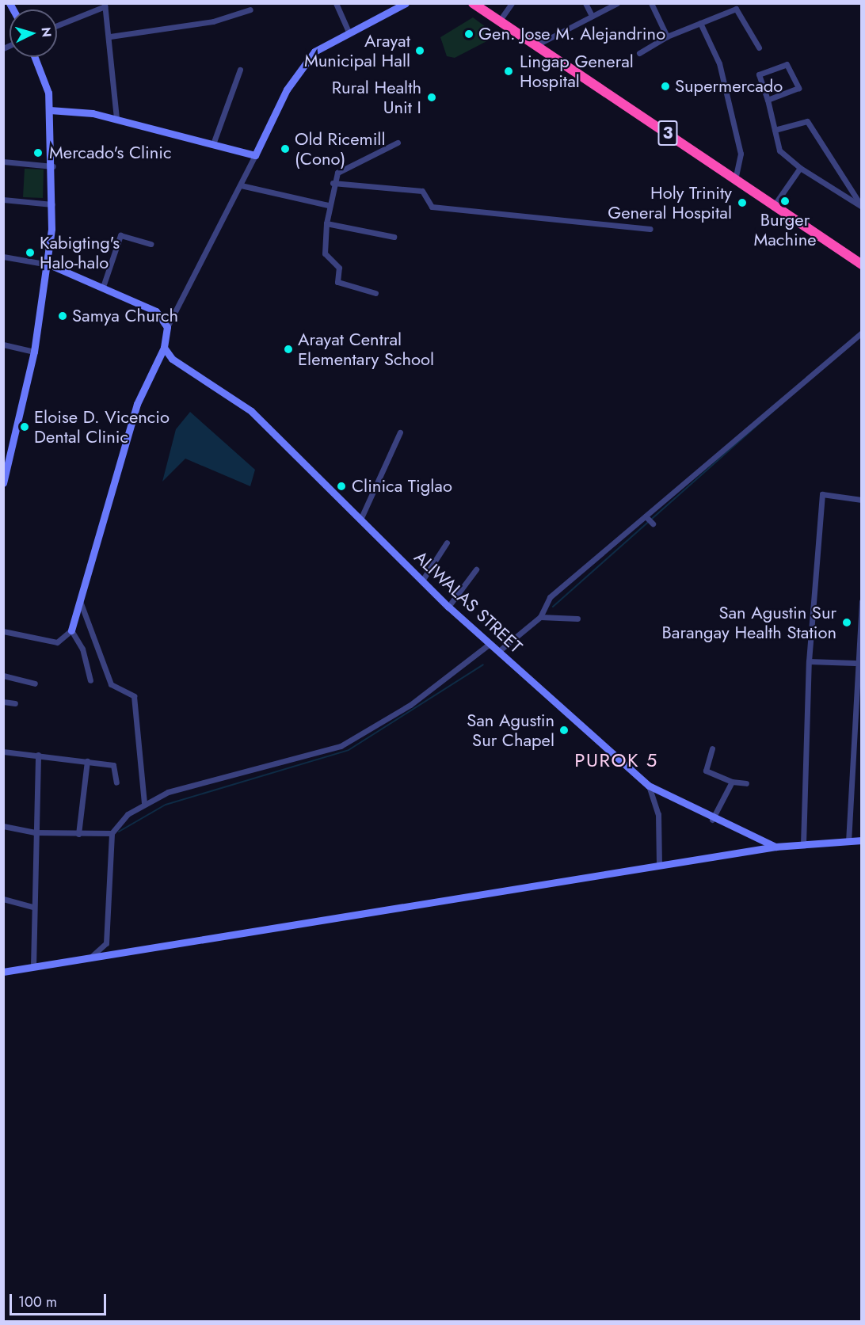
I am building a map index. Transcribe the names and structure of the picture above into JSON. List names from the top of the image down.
{
  "streets": {
    "highway": ["3"],
    "street": ["ALIWALAS STREET"]
  },
  "districts": ["PUROK 5"],
  "places": [
    "Gen. Jose M. Alejandrino",
    "Arayat Municipal Hall",
    "Lingap General Hospital",
    "Supermercado",
    "Rural Health Unit I",
    "Old Ricemill (Cono)",
    "Mercado's Clinic",
    "Burger Machine",
    "Holy Trinity General Hospital",
    "Kabigting's Halo-halo",
    "Samya Church",
    "Arayat Central Elementary School",
    "Eloise D. Vicencio Dental Clinic",
    "Clinica Tiglao",
    "San Agustin Sur Barangay Health Station",
    "San Agustin Sur Chapel"
  ],
  "scale_bar": "100 m",
  "north": "right"
}
